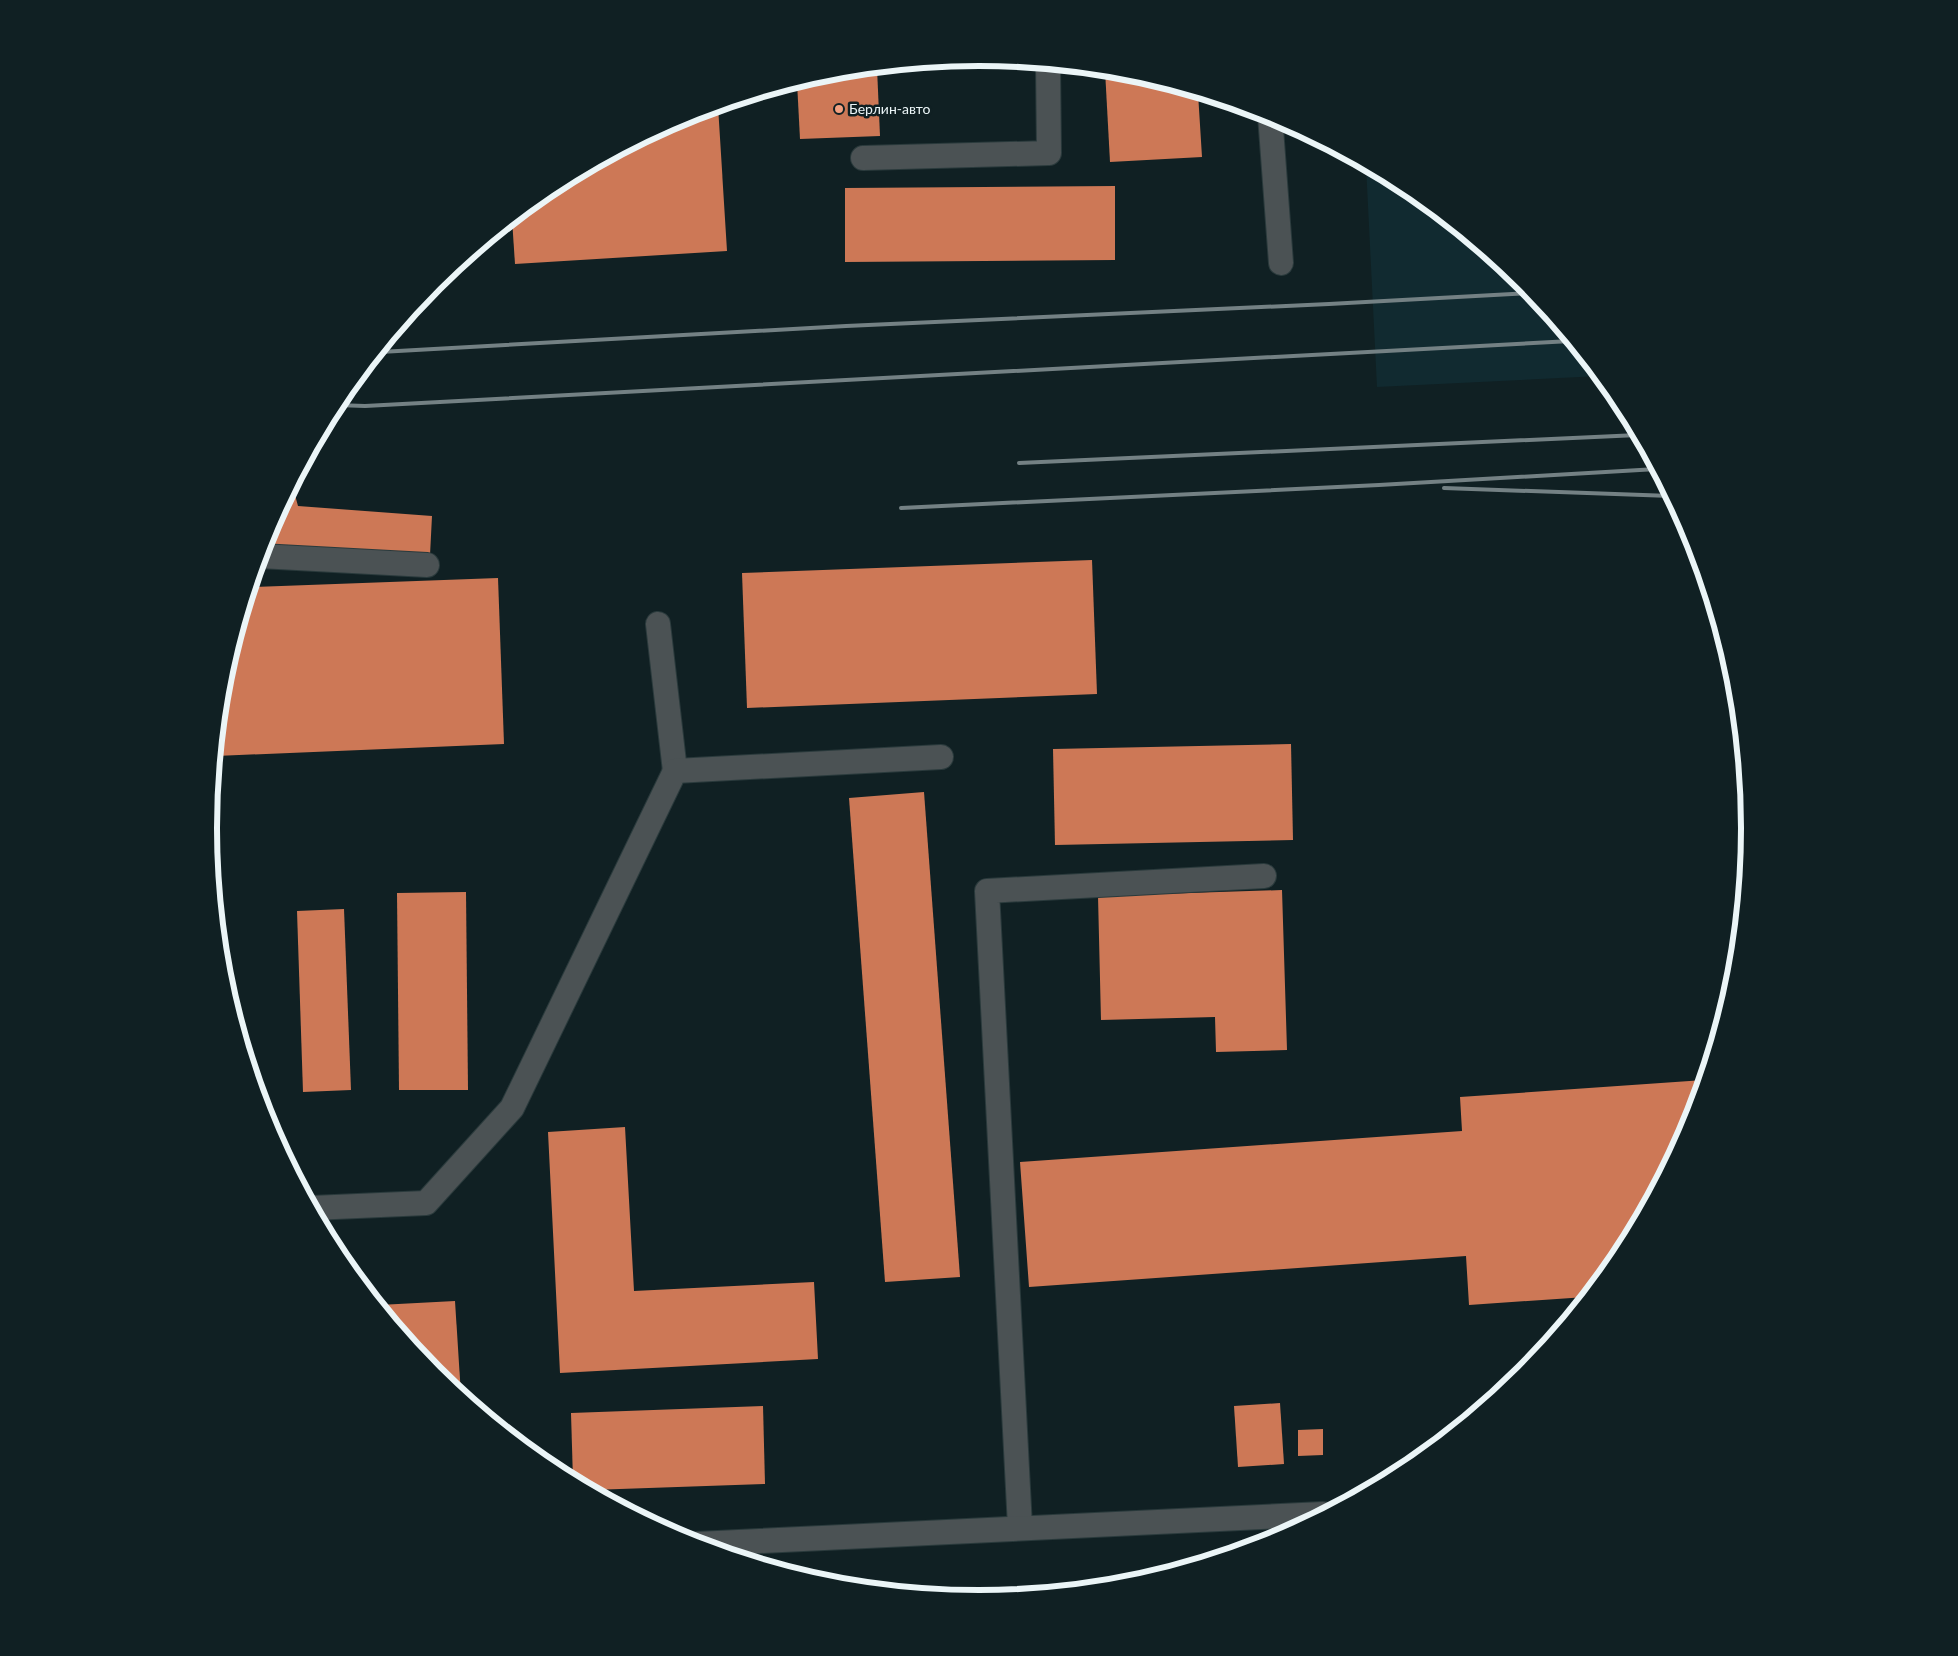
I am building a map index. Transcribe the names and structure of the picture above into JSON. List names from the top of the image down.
{
  "places": ["Берлин-авто"]
}
